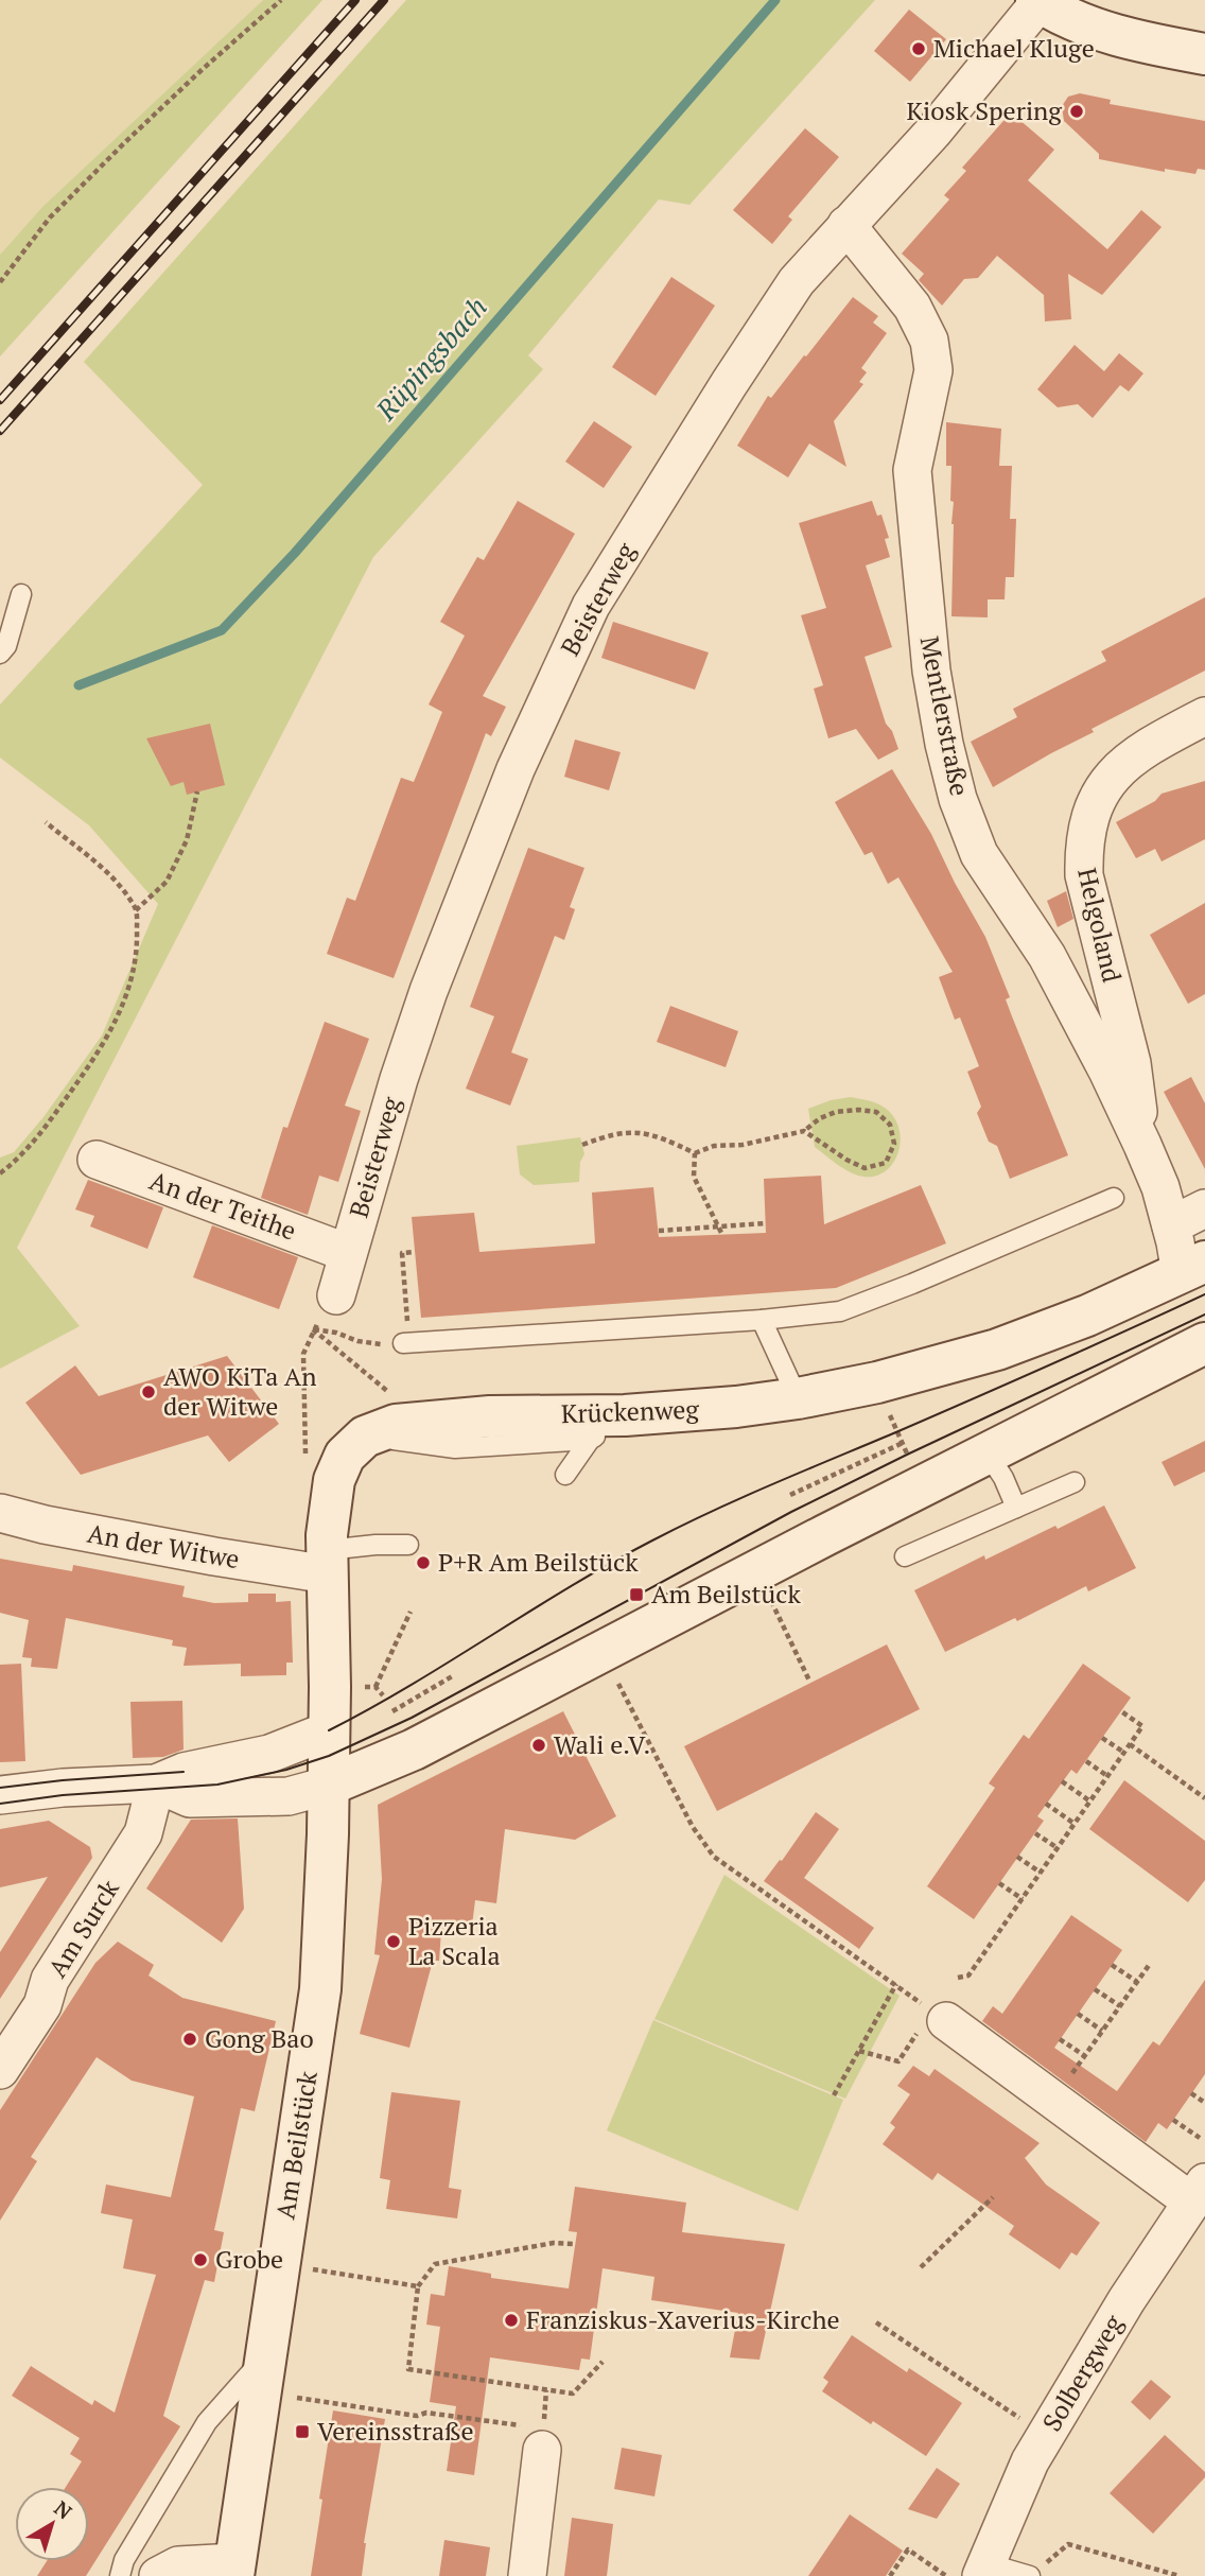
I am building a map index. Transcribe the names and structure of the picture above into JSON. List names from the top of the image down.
{
  "streets": {
    "main road": ["Krückenweg", "Am Beilstück"],
    "street": [
      "Beisterweg",
      "Mentlerstraße",
      "Helgoland",
      "An der Teithe",
      "An der Witwe",
      "Am Surck",
      "Solbergweg"
    ]
  },
  "crossings": [
    ["Beisterweg", "Mentlerstraße"],
    ["Beisterweg", "An der Teithe"],
    ["Mentlerstraße", "Helgoland"],
    ["Mentlerstraße", "Krückenweg"],
    ["Krückenweg", "An der Witwe"],
    ["Krückenweg", "Am Beilstück"]
  ],
  "water": ["Rüpingsbach"],
  "places": {
    "other": [
      "Michael Kluge",
      "Kiosk Spering",
      "AWO KiTa An der Witwe",
      "P+R Am Beilstück",
      "Wali e.V.",
      "Pizzeria La Scala",
      "Gong Bao",
      "Grobe",
      "Franziskus-Xaverius-Kirche"
    ],
    "transit": ["Am Beilstück", "Vereinsstraße"]
  },
  "north": "top right"
}
